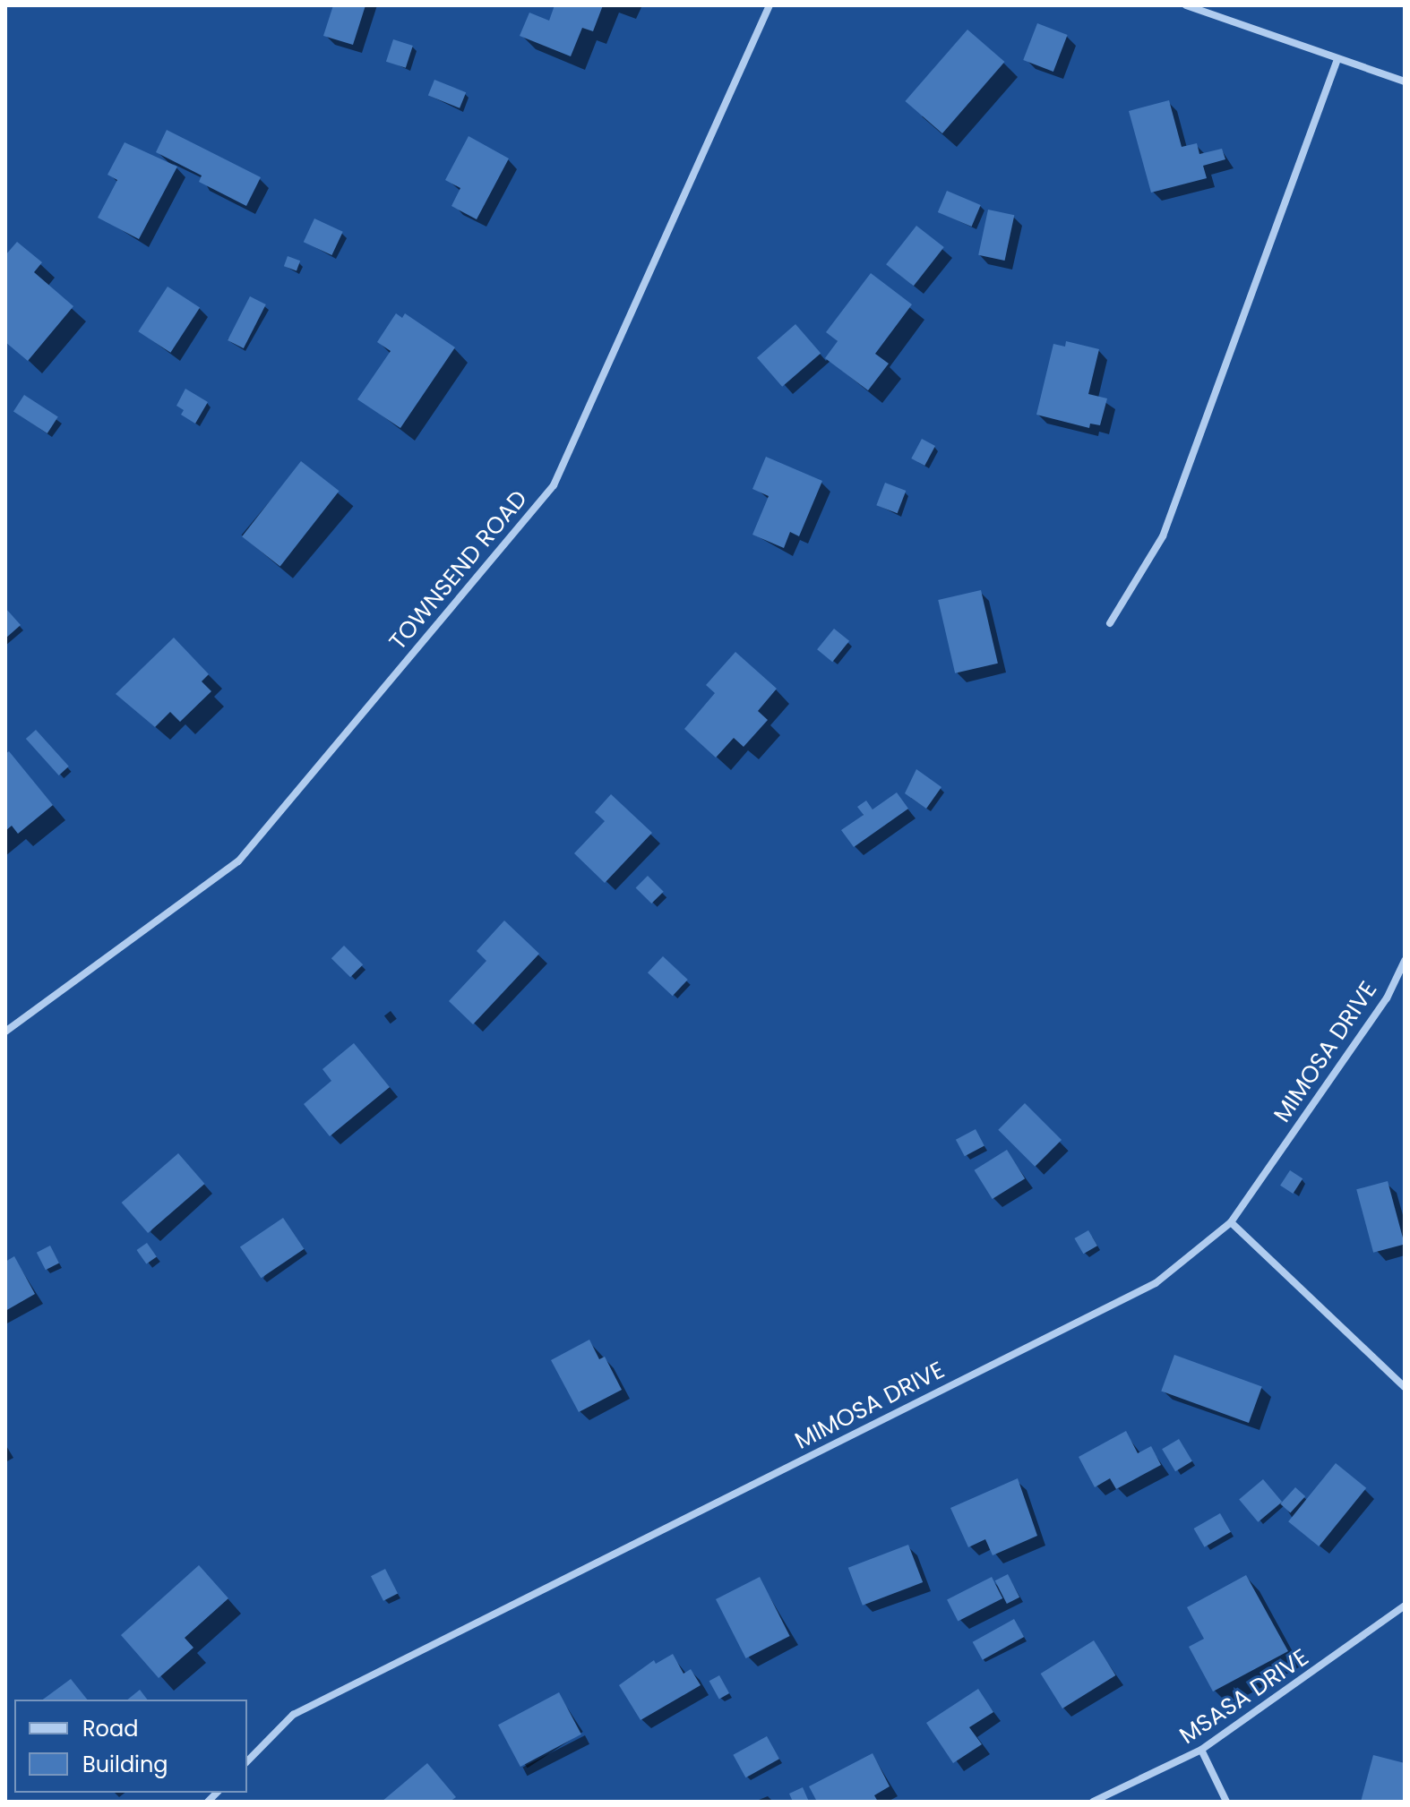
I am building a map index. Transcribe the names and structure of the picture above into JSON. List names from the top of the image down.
{
  "streets": {
    "street": ["TOWNSEND ROAD", "MIMOSA DRIVE", "MSASA DRIVE"]
  },
  "legend": ["Road", "Building"]
}
